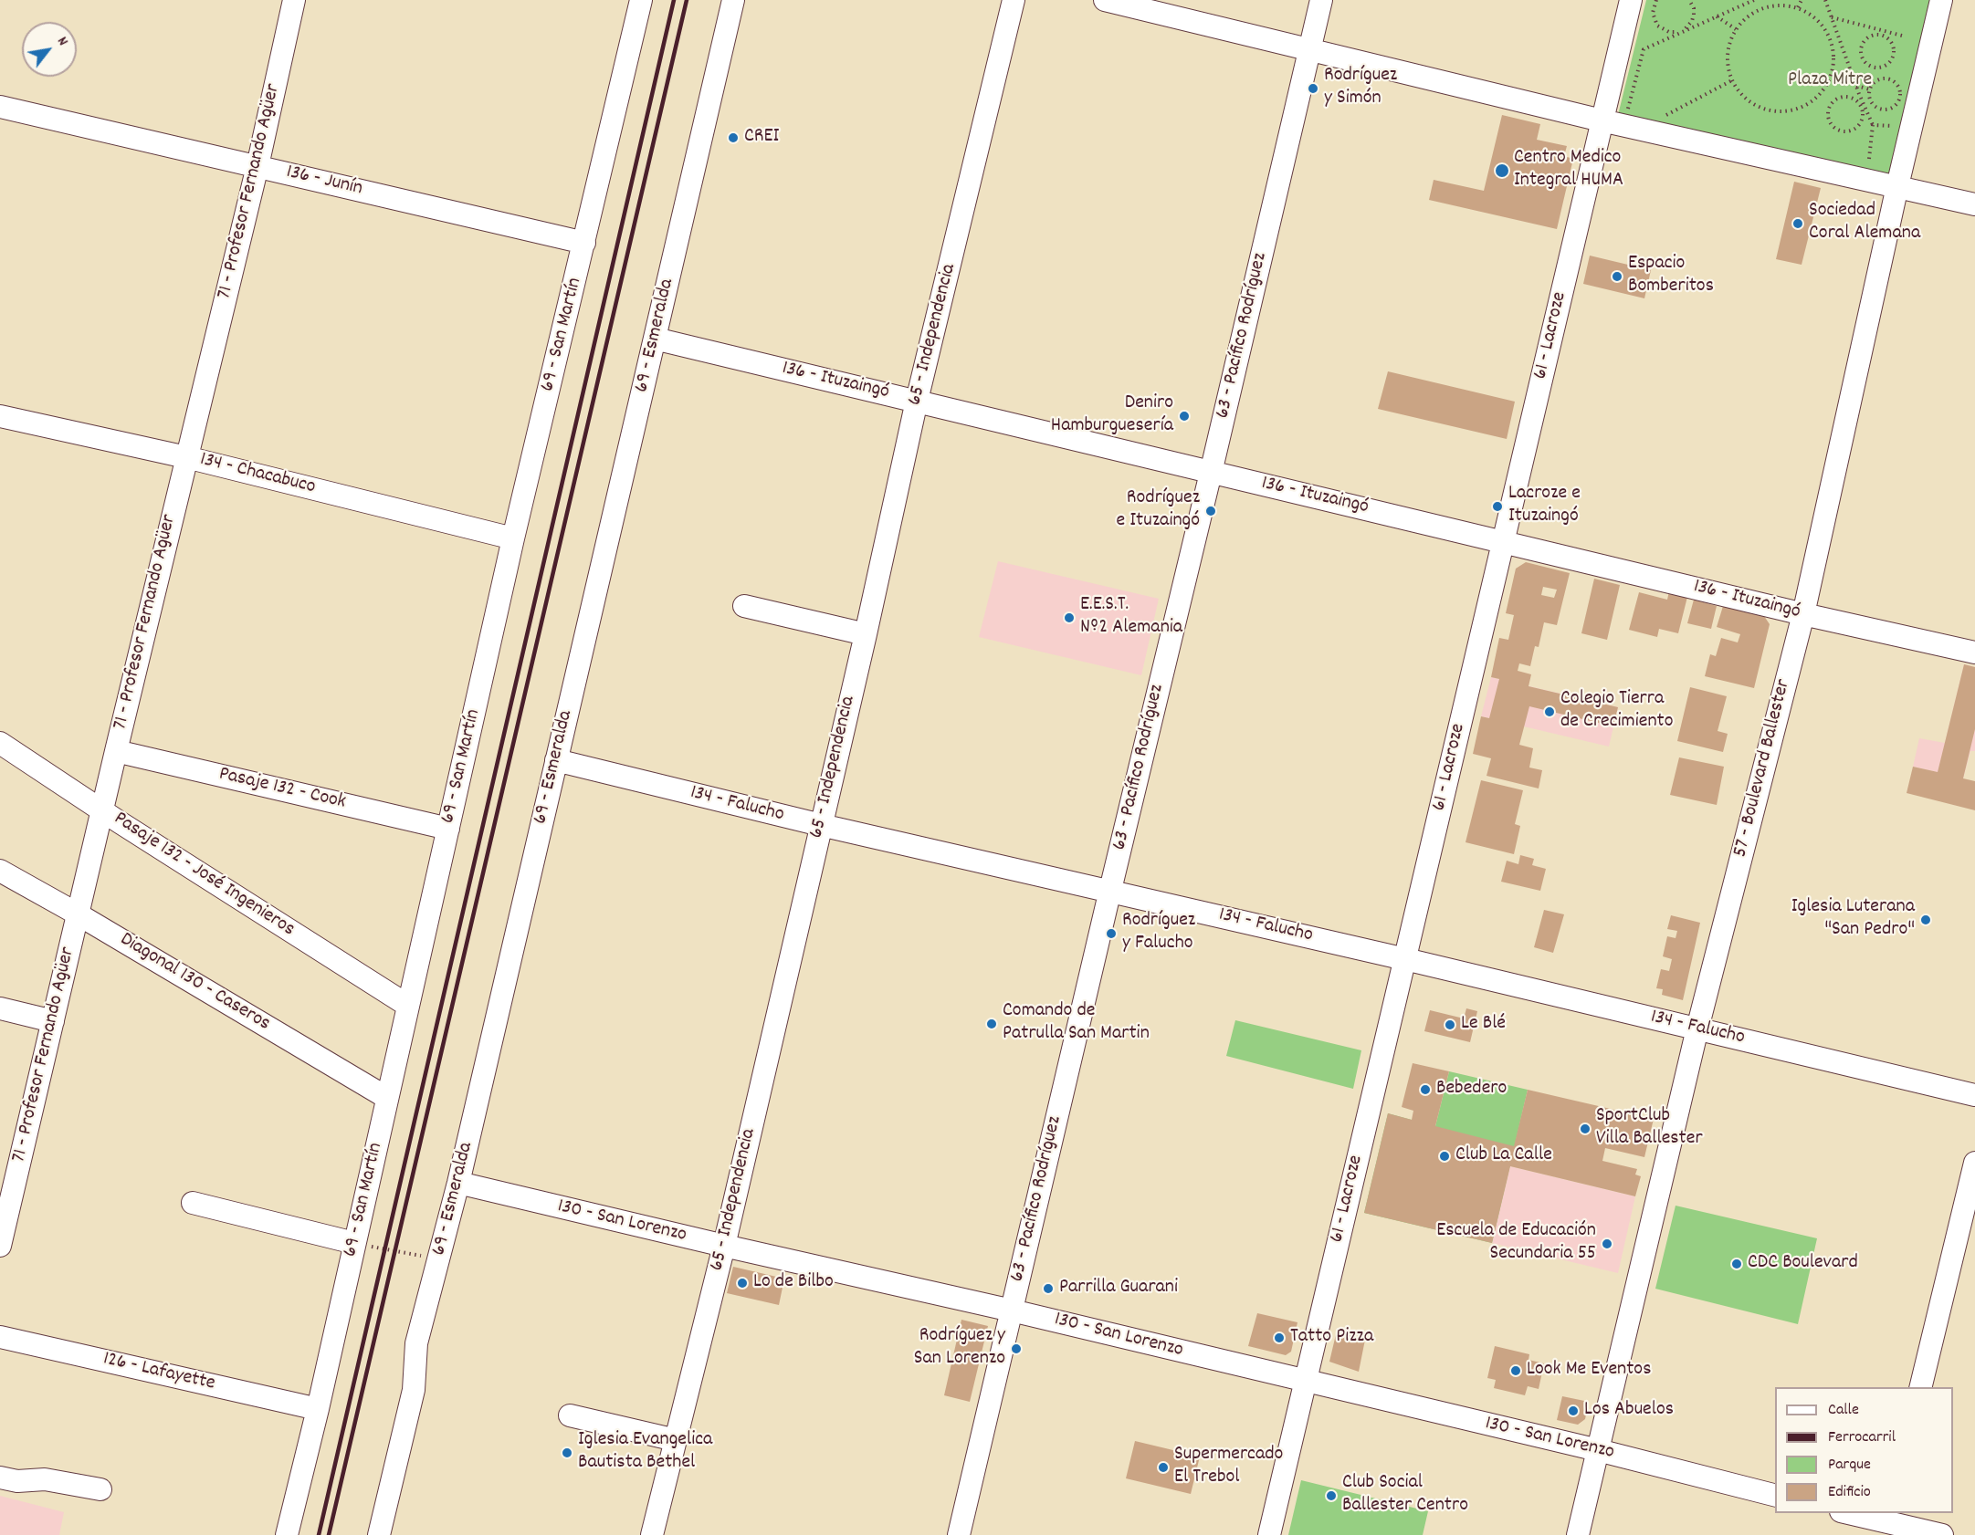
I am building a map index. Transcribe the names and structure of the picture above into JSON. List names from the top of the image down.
{
  "streets": {
    "street": [
      "136 - Junín",
      "71 - Profesor Fernando Agüer",
      "69 - San Martín",
      "65 - Independencia",
      "69 - Esmeralda",
      "63 - Pacífico Rodríguez",
      "61 - Lacroze",
      "136 - Ituzaingó",
      "134 - Chacabuco",
      "57 - Boulevard Ballester",
      "Pasaje 132 - Cook",
      "134 - Falucho",
      "Pasaje 132 - José Ingenieros",
      "Diagonal 130 - Caseros",
      "130 - San Lorenzo",
      "126 - Lafayette"
    ]
  },
  "crossings": [
    ["136 - Junín", "71 - Profesor Fernando Agüer"],
    ["136 - Junín", "69 - San Martín"],
    ["71 - Profesor Fernando Agüer", "134 - Chacabuco"],
    ["71 - Profesor Fernando Agüer", "Pasaje 132 - Cook"],
    ["71 - Profesor Fernando Agüer", "Pasaje 132 - José Ingenieros"],
    ["71 - Profesor Fernando Agüer", "Diagonal 130 - Caseros"],
    ["69 - San Martín", "134 - Chacabuco"],
    ["69 - San Martín", "Pasaje 132 - Cook"],
    ["69 - San Martín", "Pasaje 132 - José Ingenieros"],
    ["69 - San Martín", "Diagonal 130 - Caseros"],
    ["69 - San Martín", "126 - Lafayette"],
    ["65 - Independencia", "136 - Ituzaingó"],
    ["65 - Independencia", "134 - Falucho"],
    ["65 - Independencia", "130 - San Lorenzo"],
    ["69 - Esmeralda", "136 - Ituzaingó"],
    ["69 - Esmeralda", "134 - Falucho"],
    ["69 - Esmeralda", "130 - San Lorenzo"],
    ["63 - Pacífico Rodríguez", "136 - Ituzaingó"],
    ["63 - Pacífico Rodríguez", "134 - Falucho"],
    ["63 - Pacífico Rodríguez", "130 - San Lorenzo"],
    ["61 - Lacroze", "136 - Ituzaingó"],
    ["61 - Lacroze", "134 - Falucho"],
    ["61 - Lacroze", "130 - San Lorenzo"],
    ["136 - Ituzaingó", "57 - Boulevard Ballester"],
    ["57 - Boulevard Ballester", "134 - Falucho"],
    ["57 - Boulevard Ballester", "130 - San Lorenzo"]
  ],
  "parks": ["Plaza Mitre"],
  "places": [
    "Rodríguez y Simón",
    "CREI",
    "Centro Medico Integral HUMA",
    "Sociedad Coral Alemana",
    "Espacio Bomberitos",
    "Deniro Hamburguesería",
    "Lacroze e Ituzaingó",
    "Rodríguez e Ituzaingó",
    "E.E.S.T. Nº2 Alemania",
    "Colegio Tierra de Crecimiento",
    "Iglesia Luterana \"San Pedro\"",
    "Rodríguez y Falucho",
    "Comando de Patrulla San Martin",
    "Le Blé",
    "Bebedero",
    "SportClub Villa Ballester",
    "Club La Calle",
    "Escuela de Educación Secundaria 55",
    "CDC Boulevard",
    "Lo de Bilbo",
    "Parrilla Guarani",
    "Tatto Pizza",
    "Rodríguez y San Lorenzo",
    "Look Me Eventos",
    "Los Abuelos",
    "Iglesia Evangelica Bautista Bethel",
    "Supermercado El Trebol",
    "Club Social Ballester Centro"
  ],
  "legend": [
    "Calle",
    "Ferrocarril",
    "Parque",
    "Edificio"
  ],
  "north": "top right"
}
